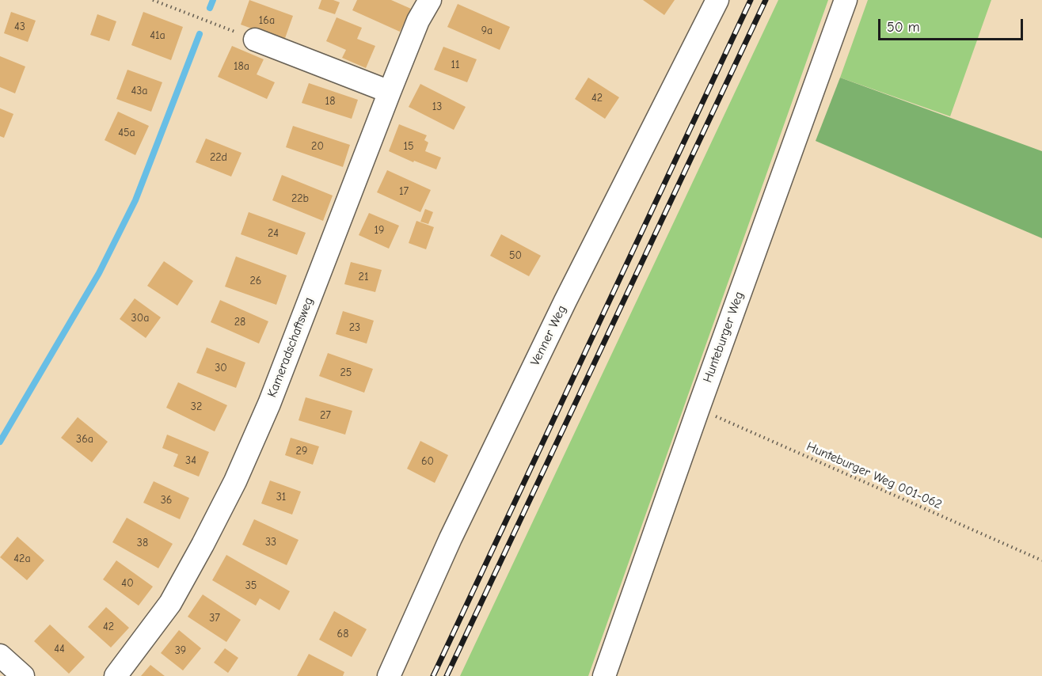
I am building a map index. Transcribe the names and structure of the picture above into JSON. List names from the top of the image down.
{
  "streets": {
    "street": ["Venner Weg", "Hunteburger Weg", "Kameradschaftsweg"],
    "path": ["Hunteburger Weg 001-062"]
  },
  "crossings": [
    ["Hunteburger Weg", "Hunteburger Weg 001-062"]
  ],
  "house_numbers": [
    "16a",
    "43",
    "9a",
    "41a",
    "11",
    "18a",
    "43a",
    "42",
    "18",
    "13",
    "45a",
    "20",
    "15",
    "22d",
    "17",
    "22b",
    "19",
    "24",
    "50",
    "21",
    "26",
    "30a",
    "28",
    "23",
    "30",
    "25",
    "32",
    "27",
    "36a",
    "29",
    "34",
    "60",
    "31",
    "36",
    "33",
    "38",
    "42a",
    "40",
    "35",
    "37",
    "42",
    "68",
    "44",
    "39"
  ],
  "scale_bar": "50 m"
}
